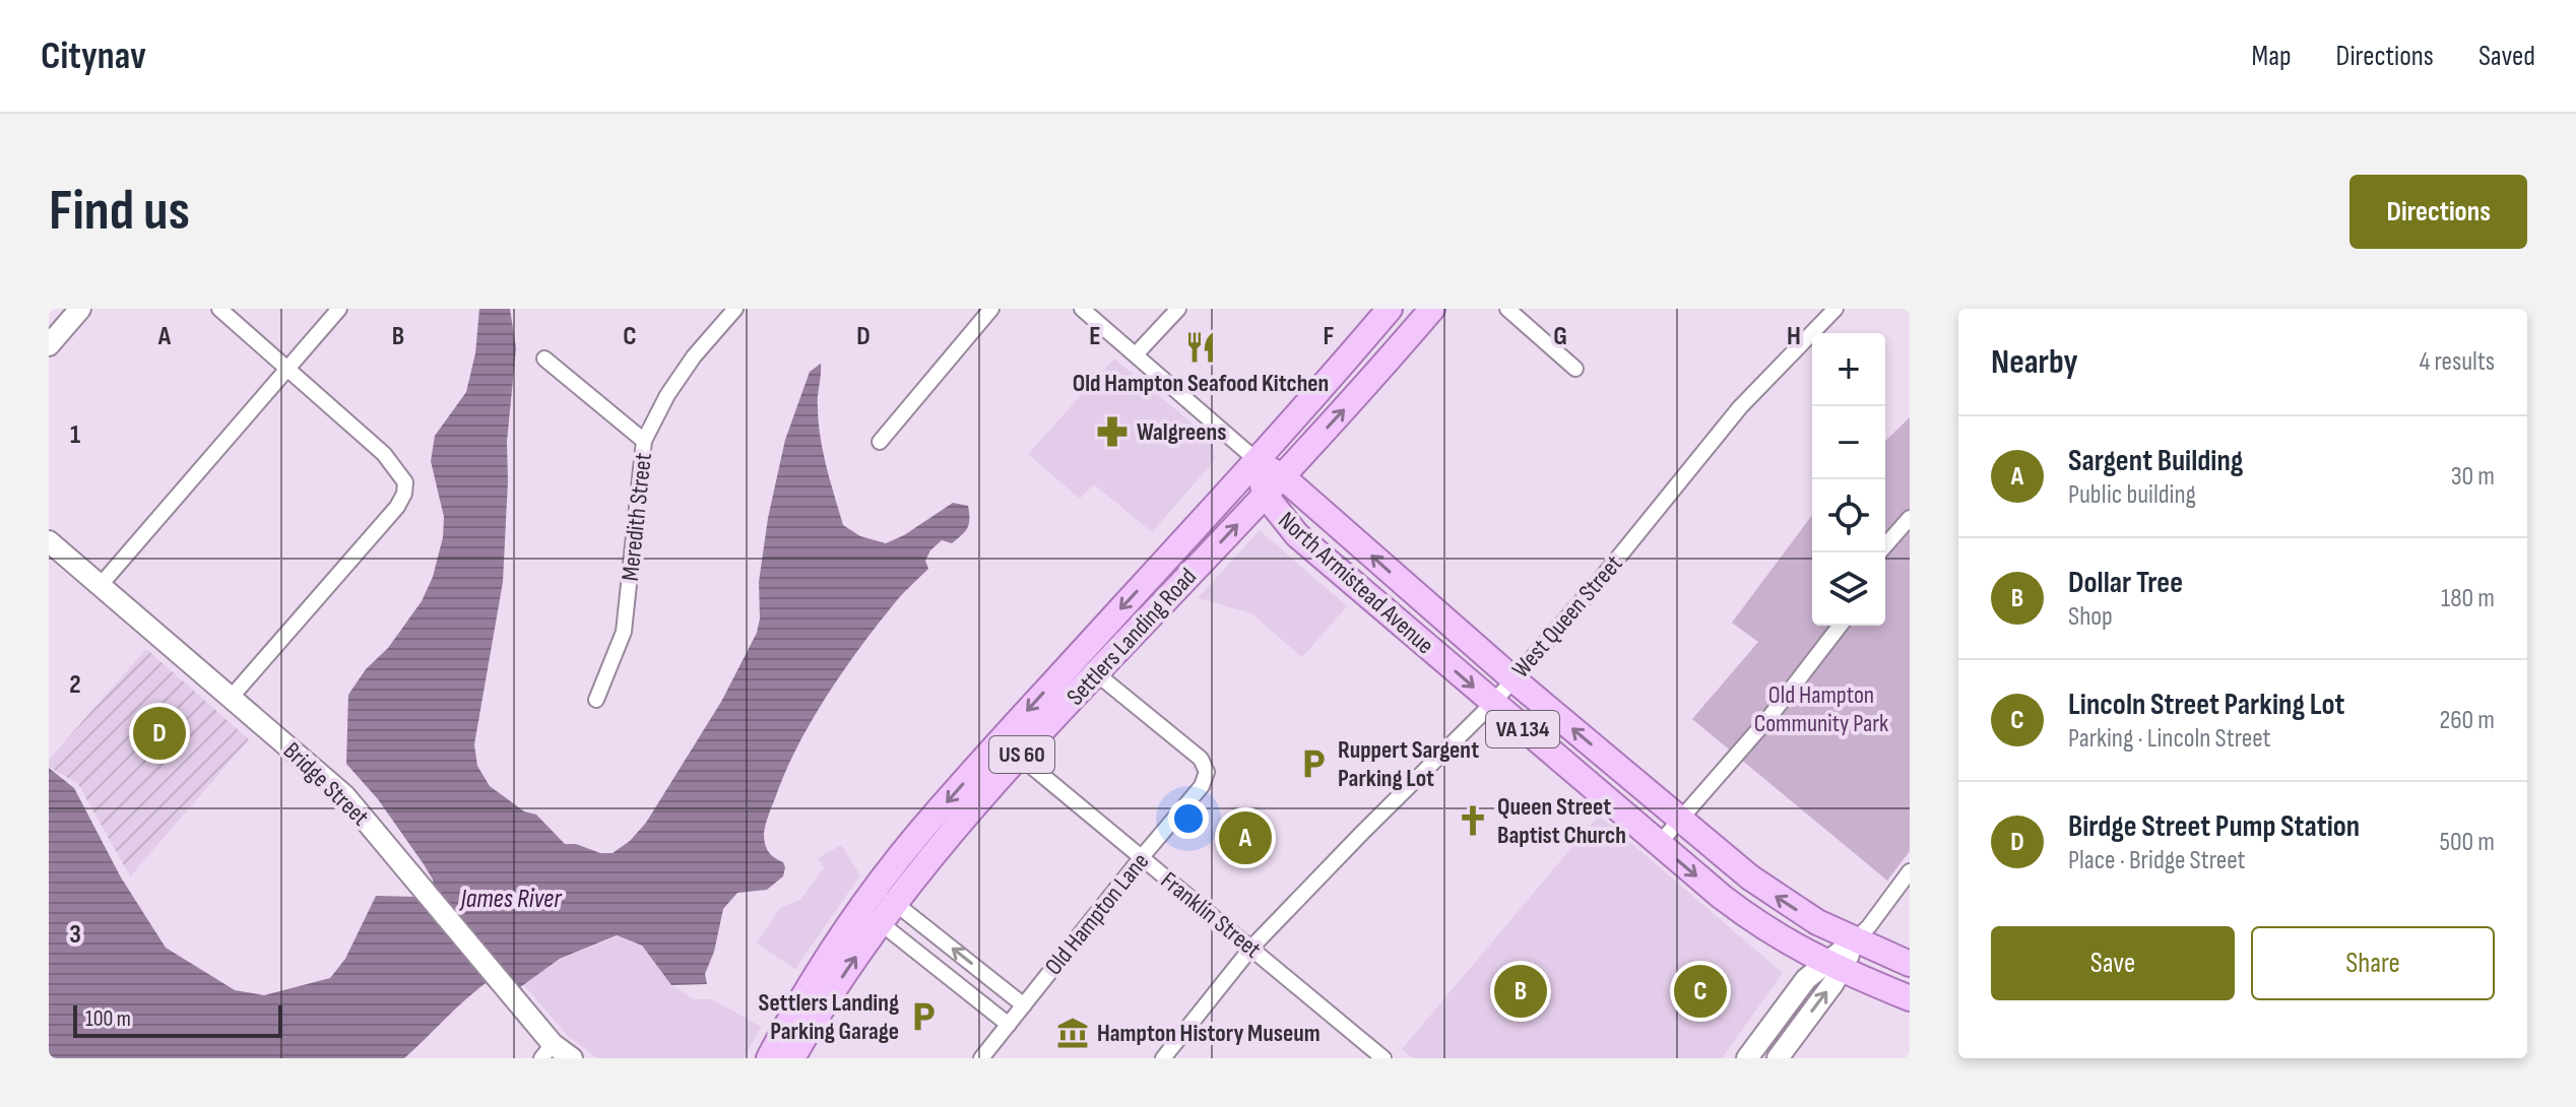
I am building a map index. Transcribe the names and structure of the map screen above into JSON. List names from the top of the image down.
{
  "streets": {
    "main road": [
      "North Armistead Avenue",
      "Settlers Landing Road",
      "VA 134",
      "US 60"
    ],
    "street": [
      "Meredith Street",
      "West Queen Street",
      "Bridge Street",
      "Old Hampton Lane",
      "Franklin Street"
    ]
  },
  "crossings": [
    ["North Armistead Avenue", "West Queen Street"],
    ["North Armistead Avenue", "Settlers Landing Road"],
    ["West Queen Street", "Franklin Street"],
    ["Settlers Landing Road", "Old Hampton Lane"],
    ["Settlers Landing Road", "Franklin Street"],
    ["Old Hampton Lane", "Franklin Street"]
  ],
  "water": ["James River"],
  "parks": ["Old Hampton Community Park"],
  "places": {
    "restaurant": ["Old Hampton Seafood Kitchen"],
    "pharmacy": ["Walgreens"],
    "parking": ["Ruppert Sargent Parking Lot", "Settlers Landing Parking Garage"],
    "church": ["Queen Street Baptist Church"],
    "museum": ["Hampton History Museum"]
  },
  "scale_bar": "100 m",
  "page": {
    "header": "Citynav",
    "nav": ["Map", "Directions", "Saved"],
    "buttons": [
      "Directions",
      ["Save", "Share"]
    ],
    "title": "Find us",
    "heading": ["Nearby", "4 results"],
    "map_buttons": ["+", "−"],
    "list": [
      {
        "mark": "A",
        "name": "Sargent Building",
        "note": "Public building",
        "value": "30 m"
      },
      {
        "mark": "B",
        "name": "Dollar Tree",
        "note": "Shop",
        "value": "180 m"
      },
      {
        "mark": "C",
        "name": "Lincoln Street Parking Lot",
        "note": "Parking · Lincoln Street",
        "value": "260 m"
      },
      {
        "mark": "D",
        "name": "Birdge Street Pump Station",
        "note": "Place · Bridge Street",
        "value": "500 m"
      }
    ],
    "pins": [
      "D",
      "A",
      "B",
      "C"
    ],
    "scale": "100 m"
  },
  "grid": {
    "columns": [
      "A",
      "B",
      "C",
      "D",
      "E",
      "F",
      "G",
      "H"
    ],
    "rows": ["1", "2", "3"]
  }
}
